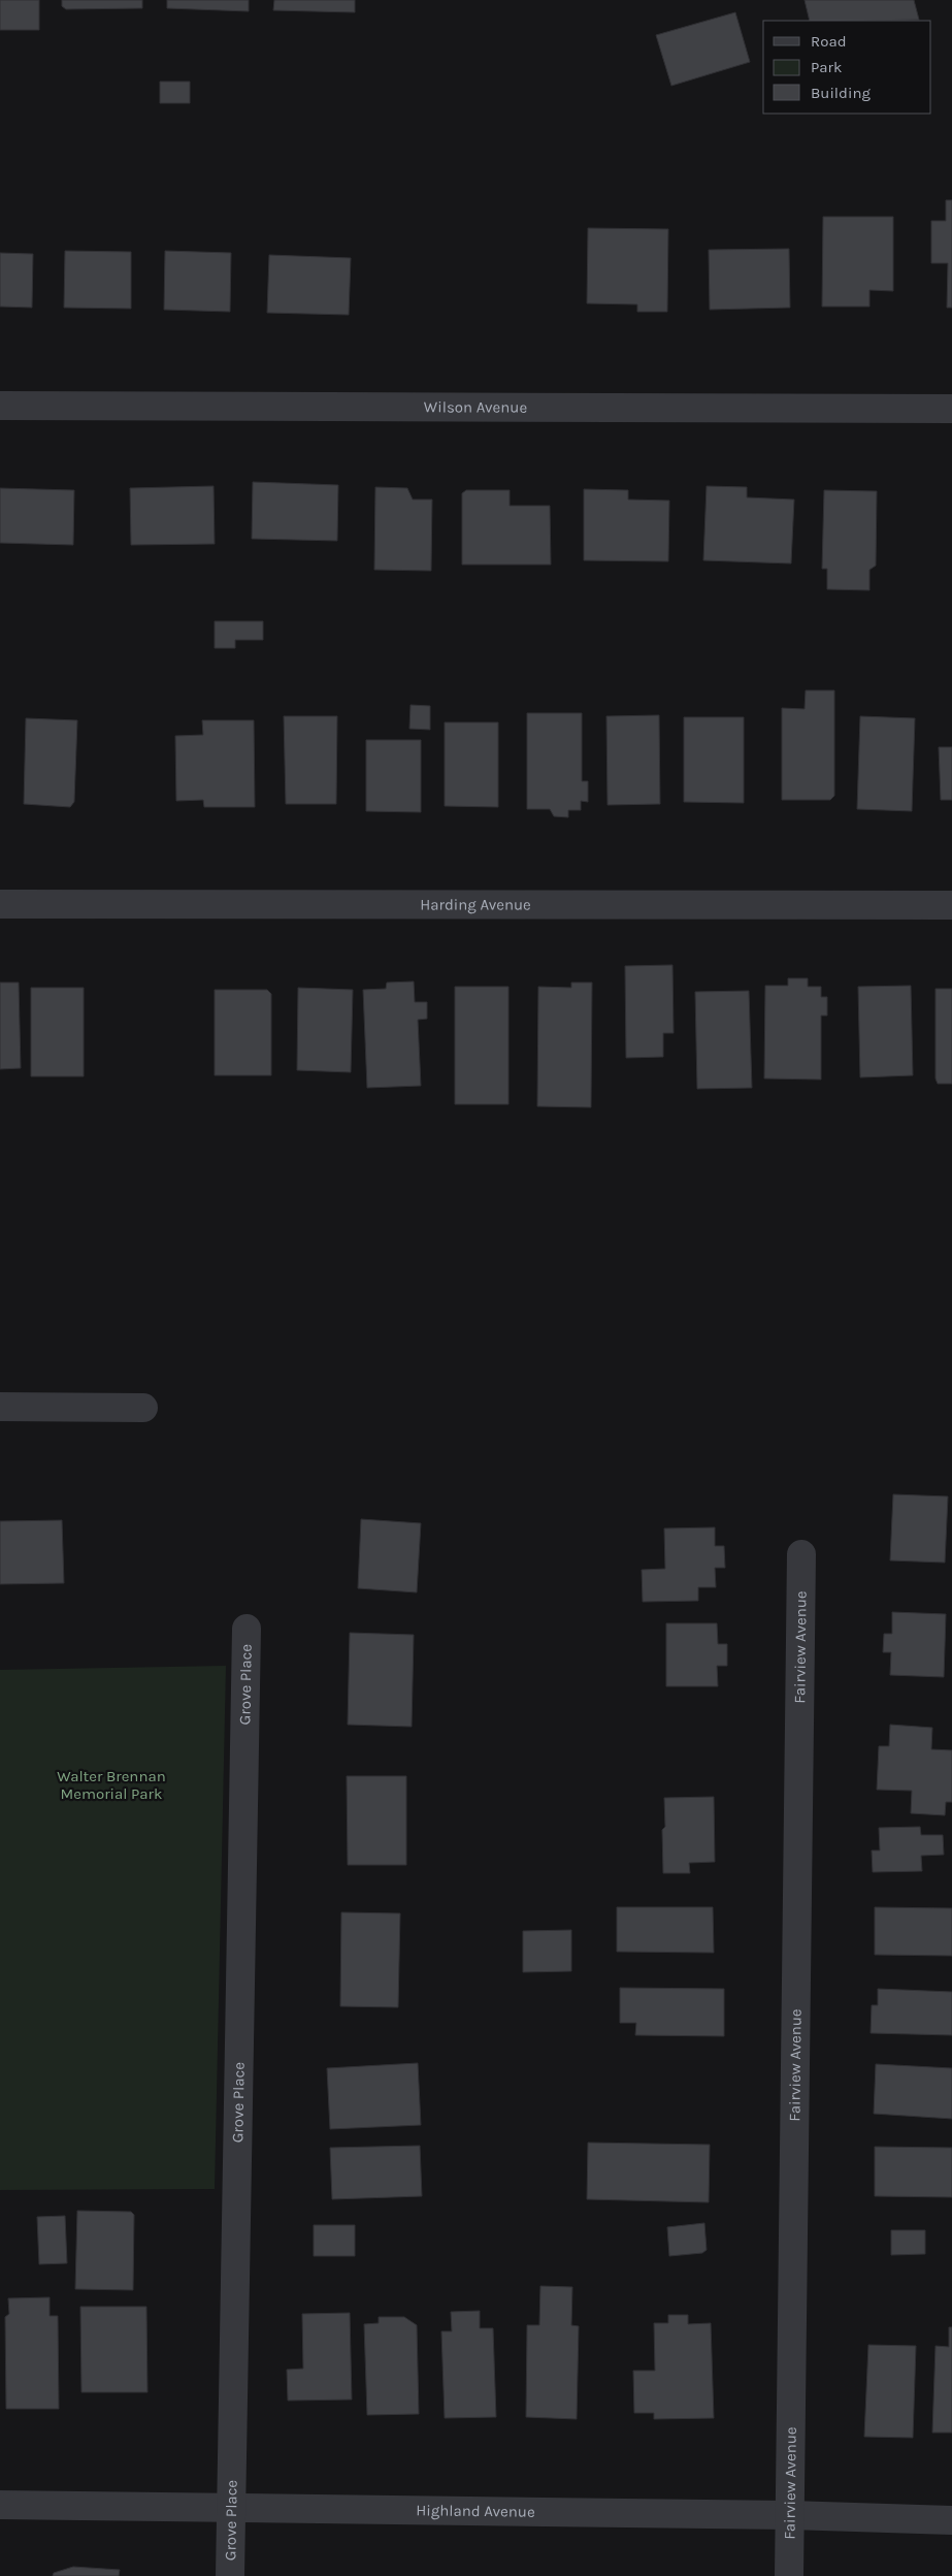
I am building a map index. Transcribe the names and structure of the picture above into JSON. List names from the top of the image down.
{
  "streets": {
    "street": [
      "Wilson Avenue",
      "Harding Avenue",
      "Fairview Avenue",
      "Grove Place",
      "Highland Avenue"
    ]
  },
  "crossings": [
    ["Fairview Avenue", "Highland Avenue"],
    ["Grove Place", "Highland Avenue"]
  ],
  "parks": ["Walter Brennan Memorial Park"],
  "legend": ["Road", "Park", "Building"]
}
